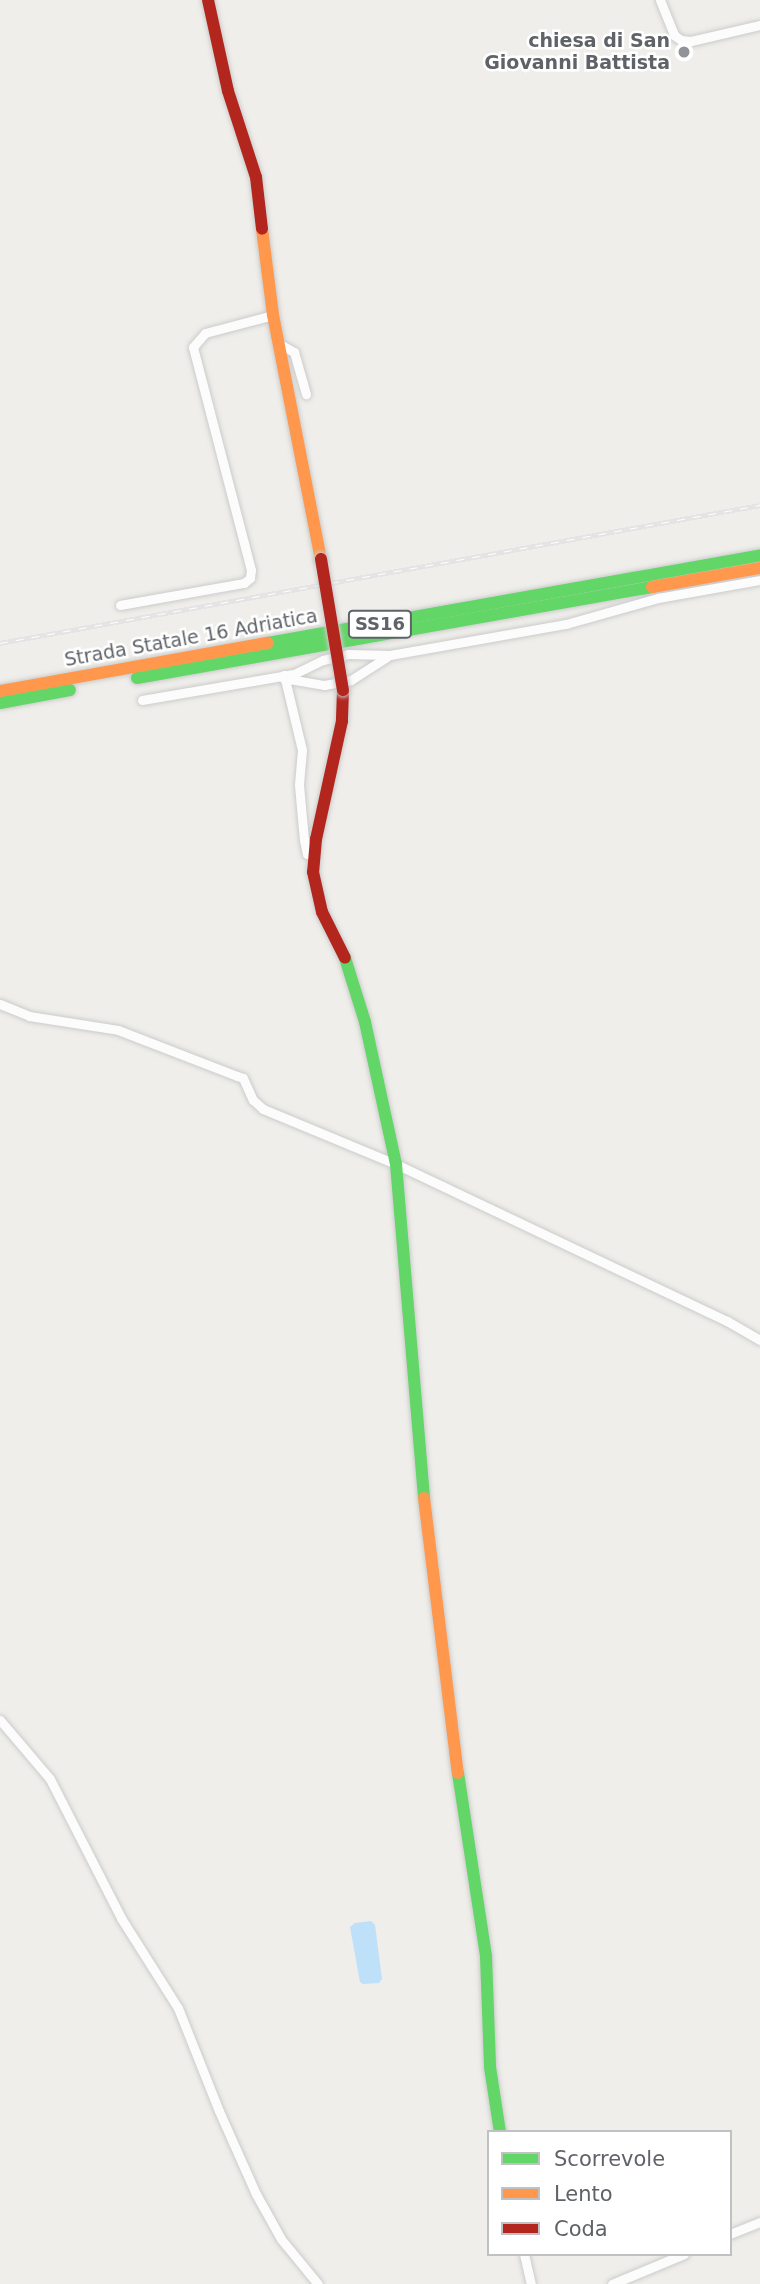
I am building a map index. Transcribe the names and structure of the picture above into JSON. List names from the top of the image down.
{
  "streets": {
    "main road": ["SS16", "Strada Statale 16 Adriatica"]
  },
  "places": ["chiesa di San Giovanni Battista"],
  "legend": ["Scorrevole", "Lento", "Coda"]
}
